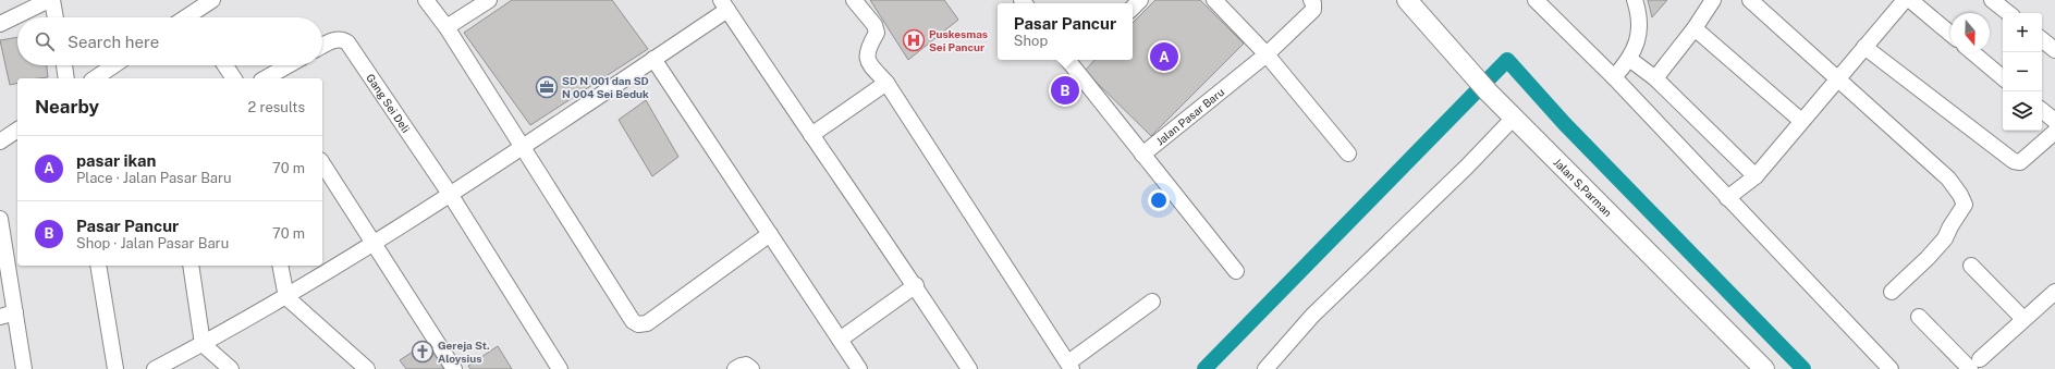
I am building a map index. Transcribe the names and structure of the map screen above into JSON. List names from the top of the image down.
{
  "streets": {
    "main road": ["Jalan S.Parman"],
    "street": ["Gang Sei Deli", "Jalan Pasar Baru"]
  },
  "places": {
    "hospital": ["Puskesmas Sei Pancur"],
    "office": ["SD N 001 dan SD N 004 Sei Beduk"],
    "church": ["Gereja St. Aloysius"]
  },
  "north": "bottom",
  "page": {
    "popup": ["Pasar Pancur", "Shop"],
    "map_buttons": ["+", "−"],
    "search": "Search here",
    "pins": ["A", "B"],
    "heading": ["Nearby", "2 results"],
    "list": [
      {
        "mark": "A",
        "name": "pasar ikan",
        "note": "Place · Jalan Pasar Baru",
        "value": "70 m"
      },
      {
        "mark": "B",
        "name": "Pasar Pancur",
        "note": "Shop · Jalan Pasar Baru",
        "value": "70 m"
      }
    ]
  }
}
